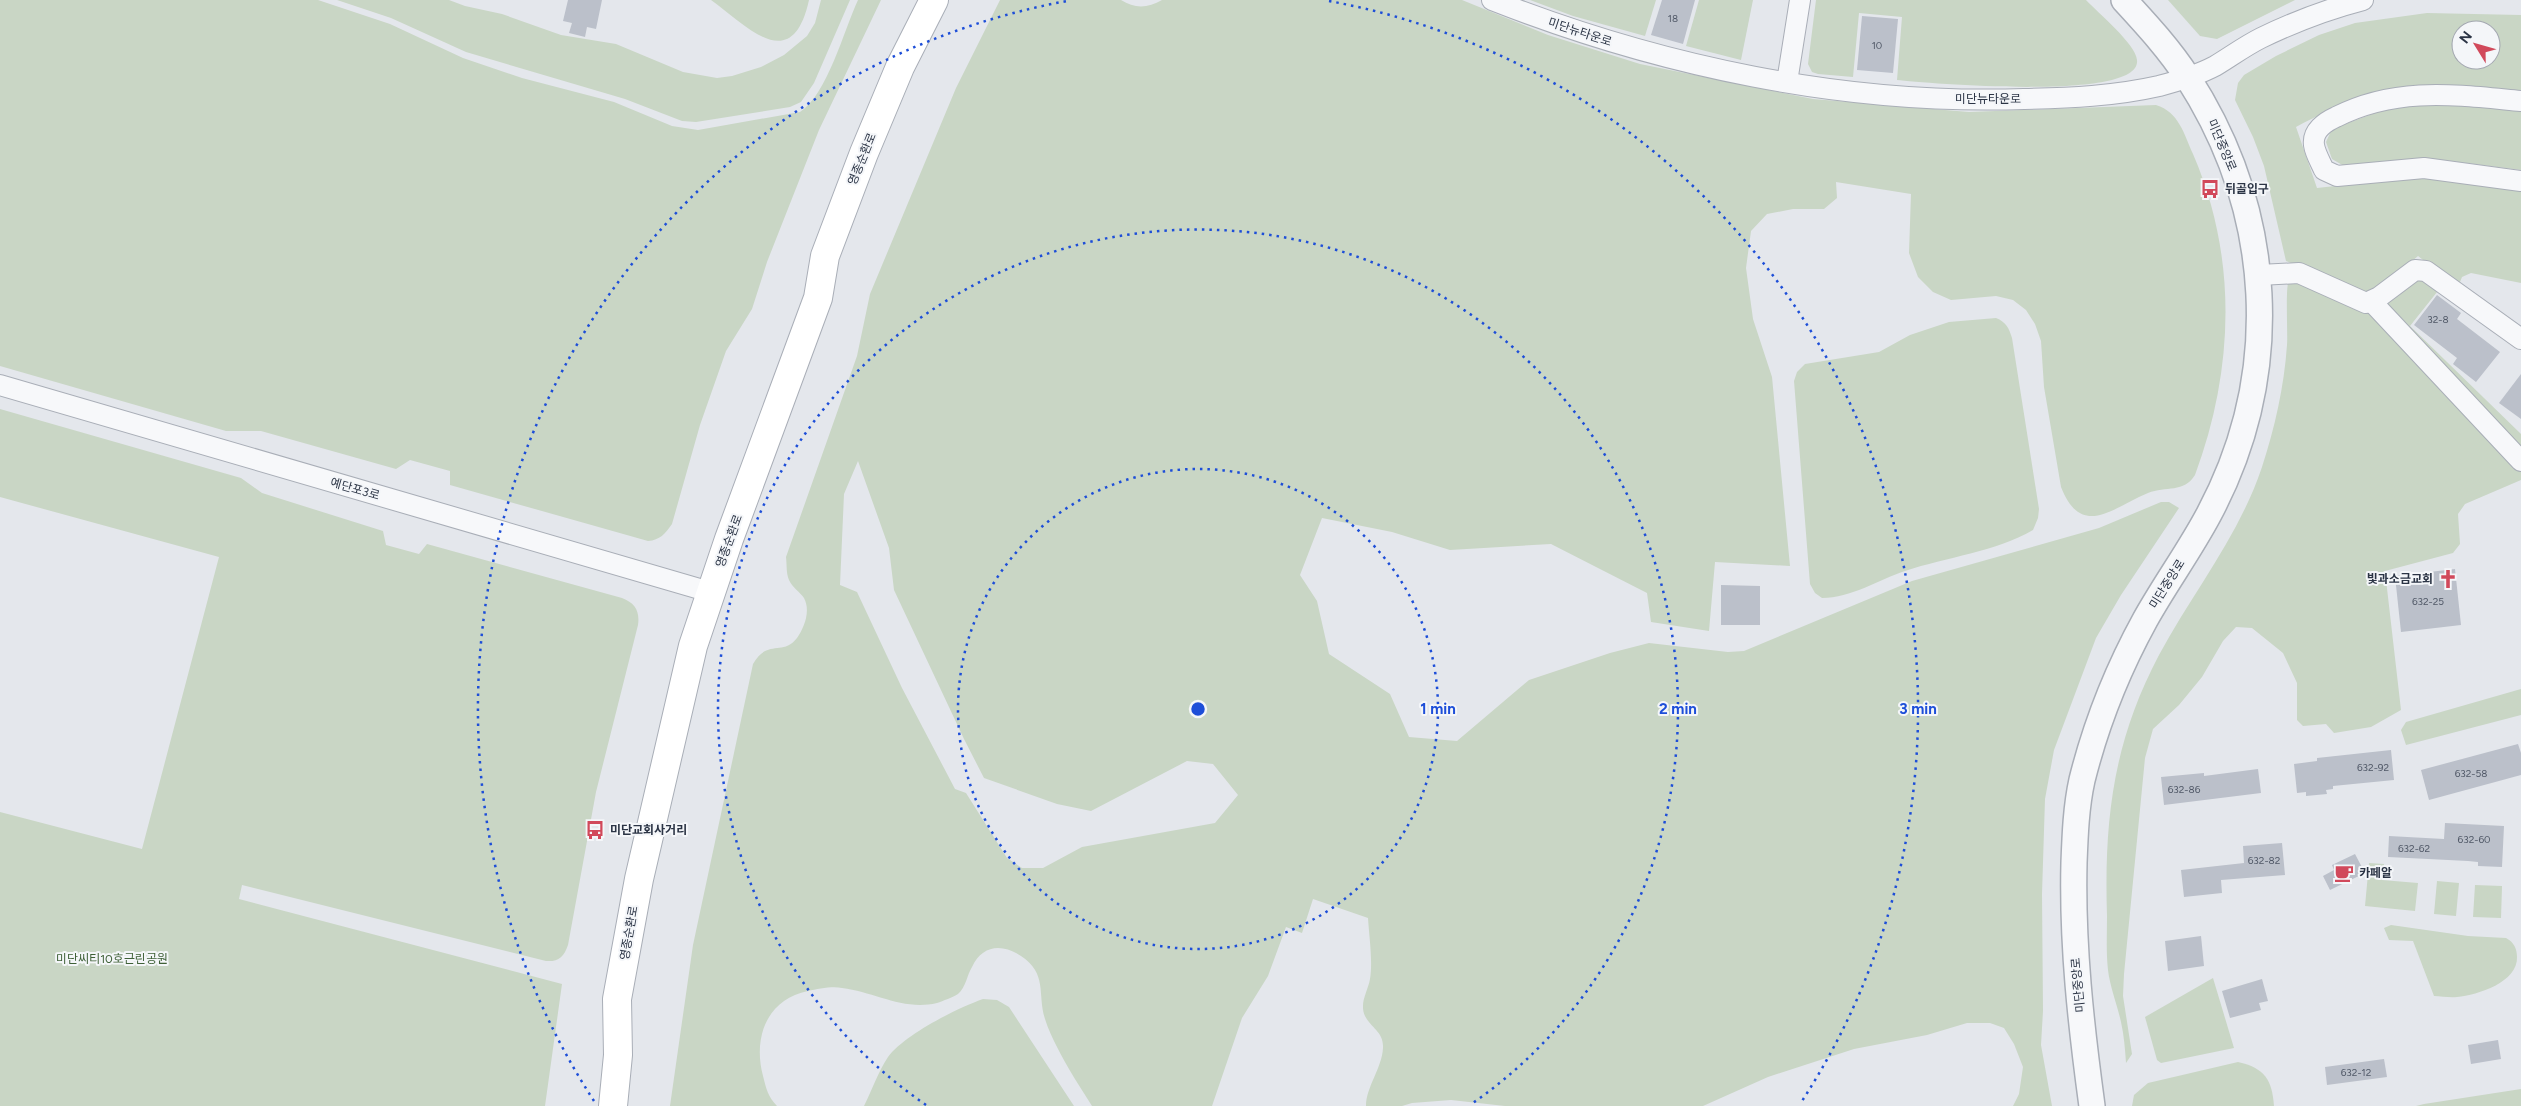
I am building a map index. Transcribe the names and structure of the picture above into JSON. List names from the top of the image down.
{
  "streets": {
    "main road": ["영종순환로"],
    "street": ["미단뉴타운로", "미단중앙로", "예단포3로"]
  },
  "crossings": [
    ["미단뉴타운로", "미단중앙로"],
    ["영종순환로", "예단포3로"]
  ],
  "parks": ["미단씨티10호근린공원"],
  "places": {
    "bus stop": ["뒤골입구", "미단교회사거리"],
    "church": ["빛과소금교회"],
    "cafe": ["카페알"]
  },
  "house_numbers": [
    "18",
    "10",
    "32-8",
    "632-25",
    "632-92",
    "632-58",
    "632-86",
    "632-60",
    "632-62",
    "632-82",
    "632-12"
  ],
  "north": "top left",
  "rings": ["1 min", "2 min", "3 min"]
}
